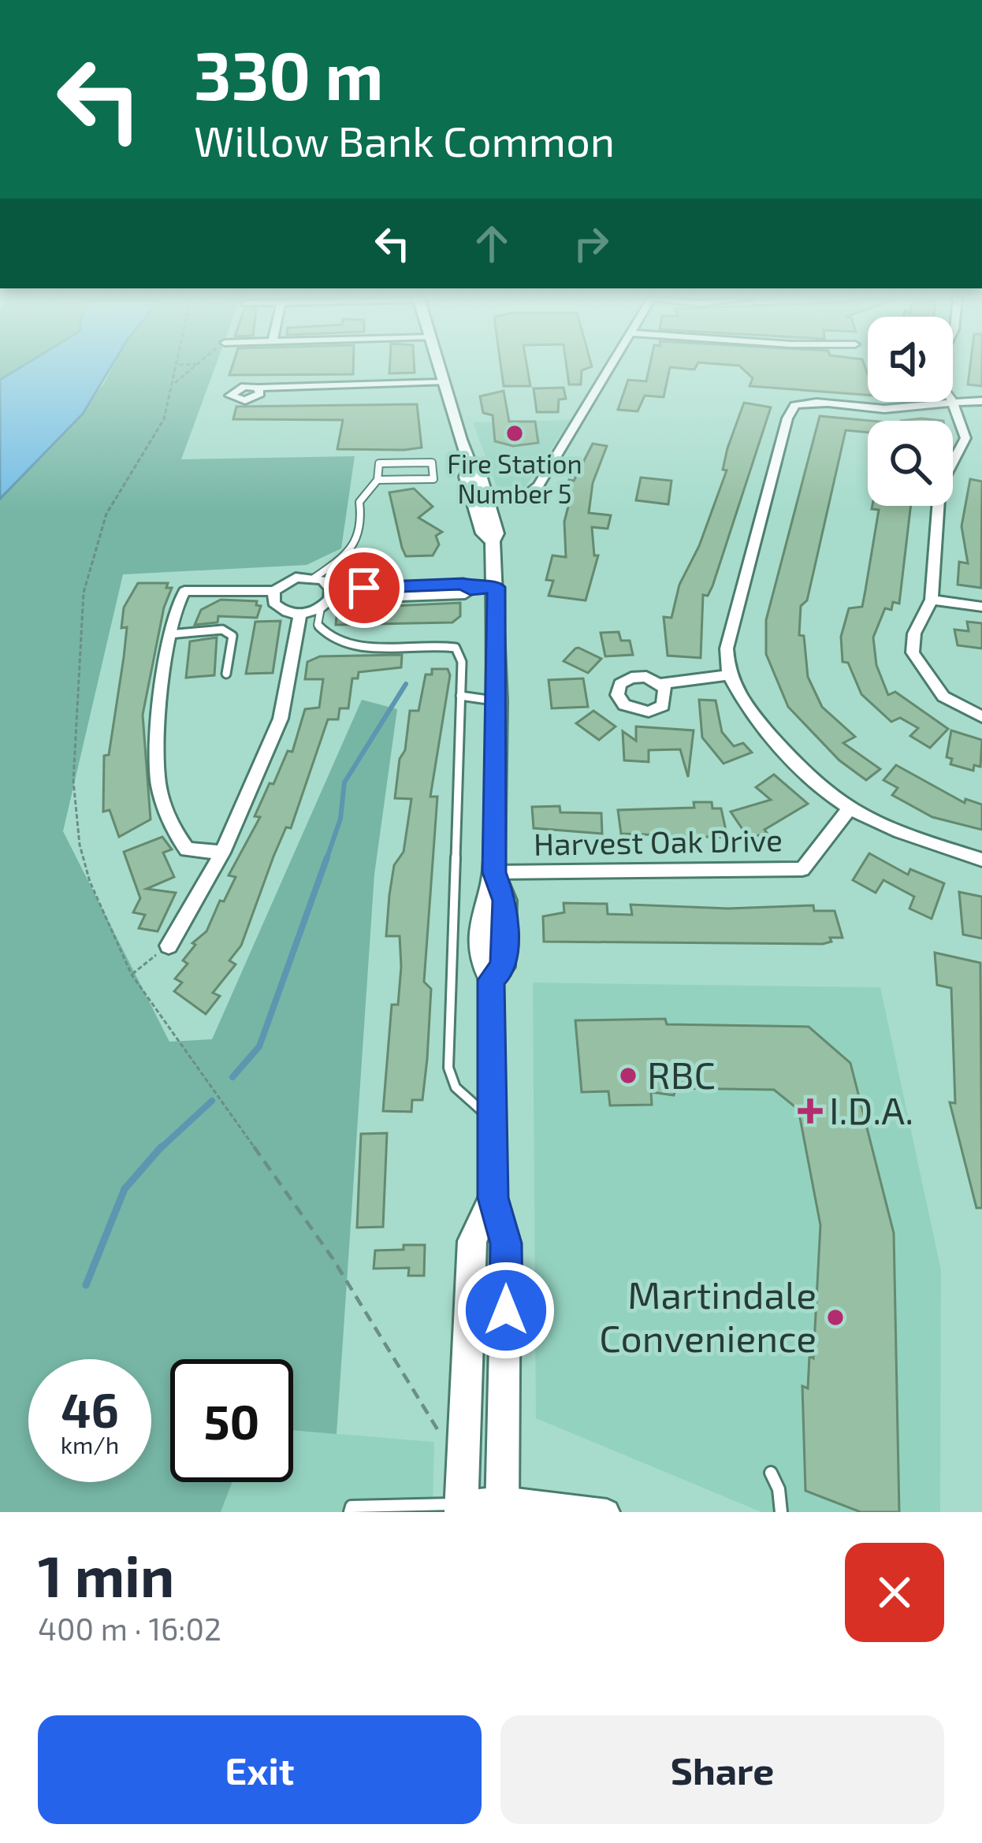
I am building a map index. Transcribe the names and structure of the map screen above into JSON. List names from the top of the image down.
{
  "streets": {
    "street": ["Harvest Oak Drive"]
  },
  "places": {
    "other": ["Fire Station Number 5", "RBC", "Martindale Convenience"],
    "health": ["I.D.A."]
  },
  "page": {
    "turn": ["330 m", "Willow Bank Common"],
    "speed": "46 km/h",
    "limit": "50",
    "heading": ["1 min", "400 m · 16:02"],
    "buttons": ["Exit", "Share"]
  }
}
